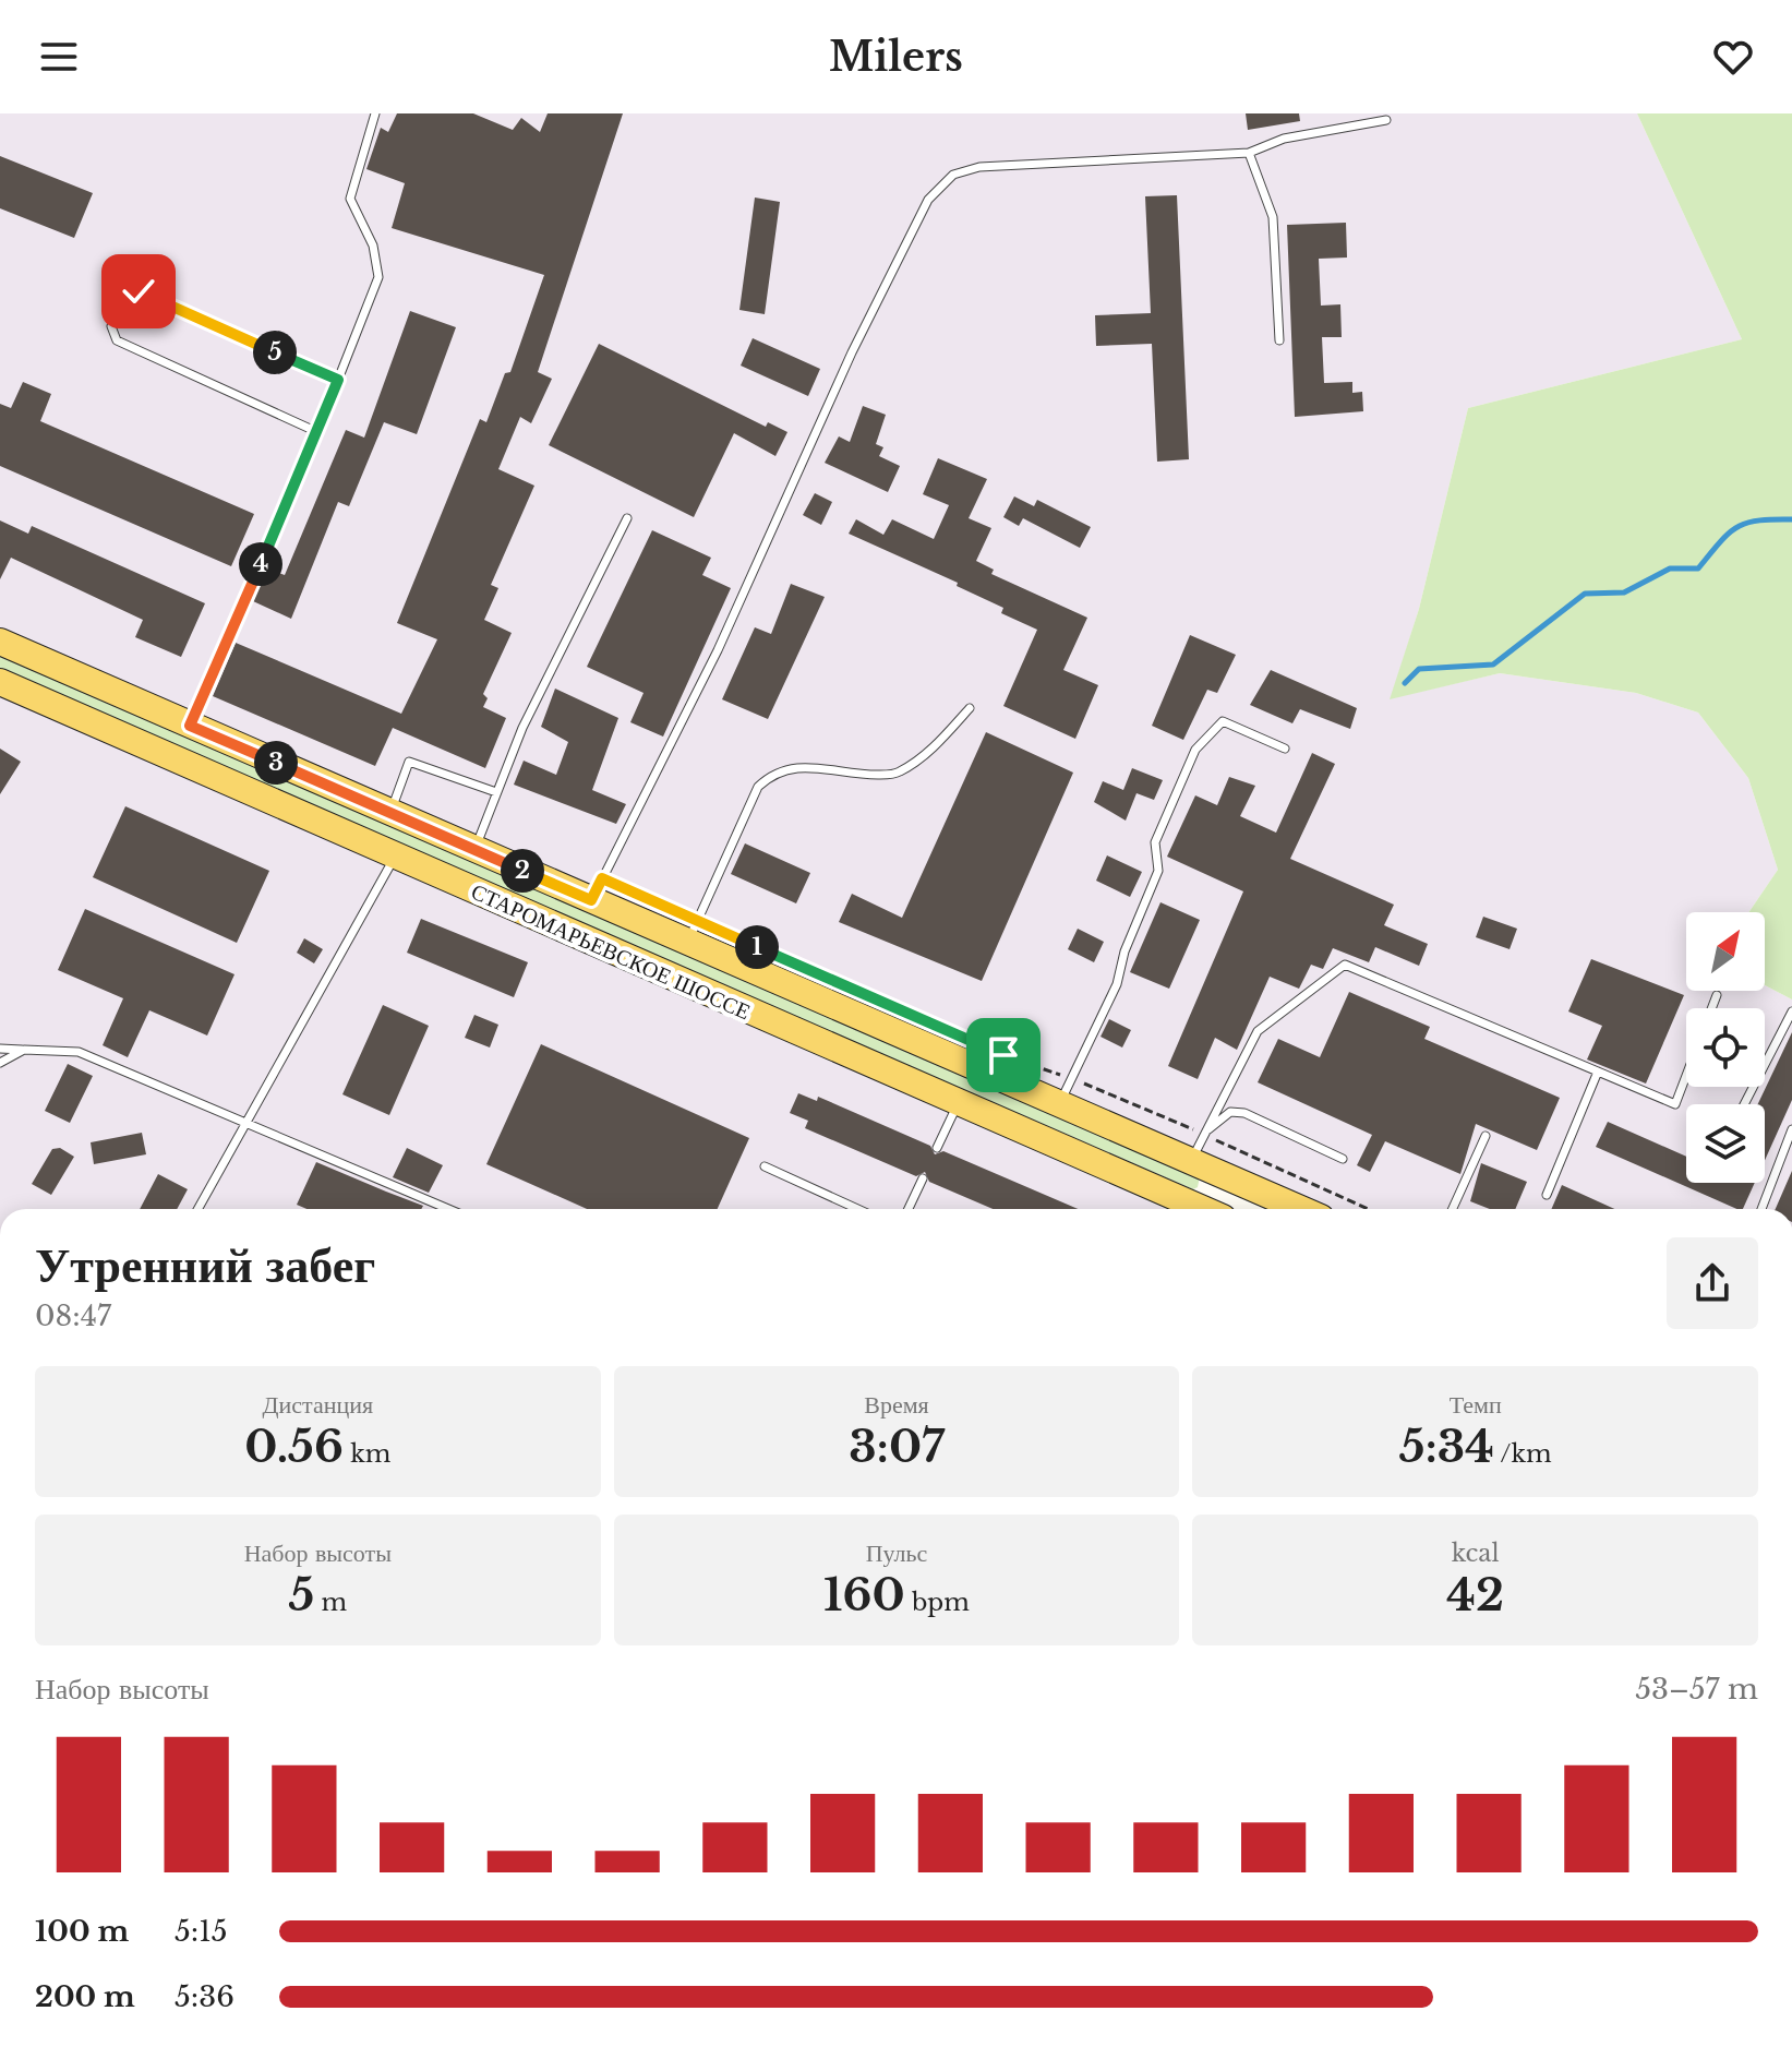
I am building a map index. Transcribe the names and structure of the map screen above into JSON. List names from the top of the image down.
{
  "streets": {
    "main road": ["СТАРОМАРЬЕВСКОЕ ШОССЕ"]
  },
  "north": "top right",
  "page": {
    "header": "Milers",
    "pins": [
      "5",
      "4",
      "3",
      "2",
      "1"
    ],
    "heading": ["Утренний забег", "08:47"],
    "stats": [
      ["Дистанция", "0.56 km"],
      ["Время", "3:07"],
      ["Темп", "5:34 /km"],
      ["Набор высоты", "5 m"],
      ["Пульс", "160 bpm"],
      ["kcal", "42"]
    ],
    "chart": ["Набор высоты", "53–57 m"],
    "list": [
      {
        "name": "100 m",
        "note": "5:15"
      },
      {
        "name": "200 m",
        "note": "5:36"
      }
    ]
  }
}
